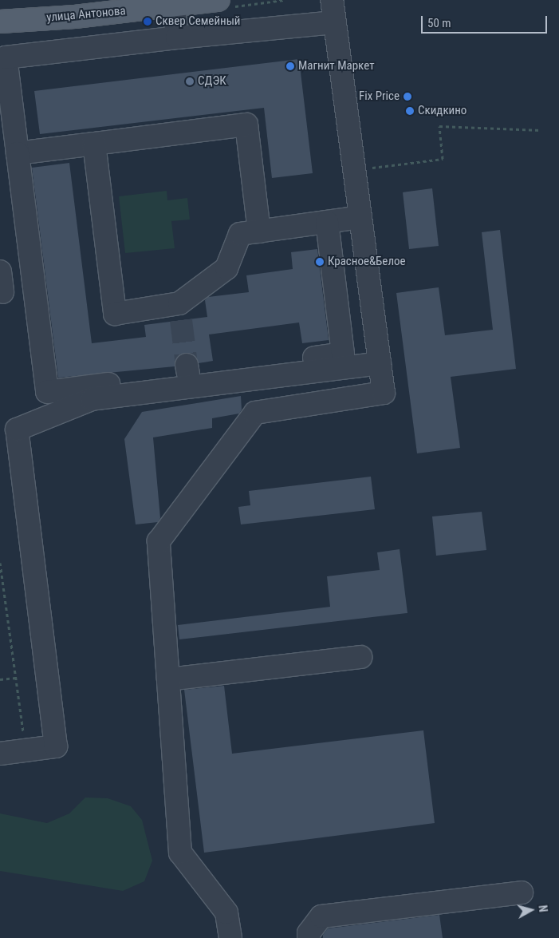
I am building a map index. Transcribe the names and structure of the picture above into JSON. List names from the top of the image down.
{
  "streets": {
    "main road": ["улица Антонова"]
  },
  "places": [
    "Сквер Семейный",
    "Магнит Маркет",
    "СДЭК",
    "Fix Price",
    "Скидкино",
    "Красное&Белое"
  ],
  "scale_bar": "50 m",
  "north": "right"
}
